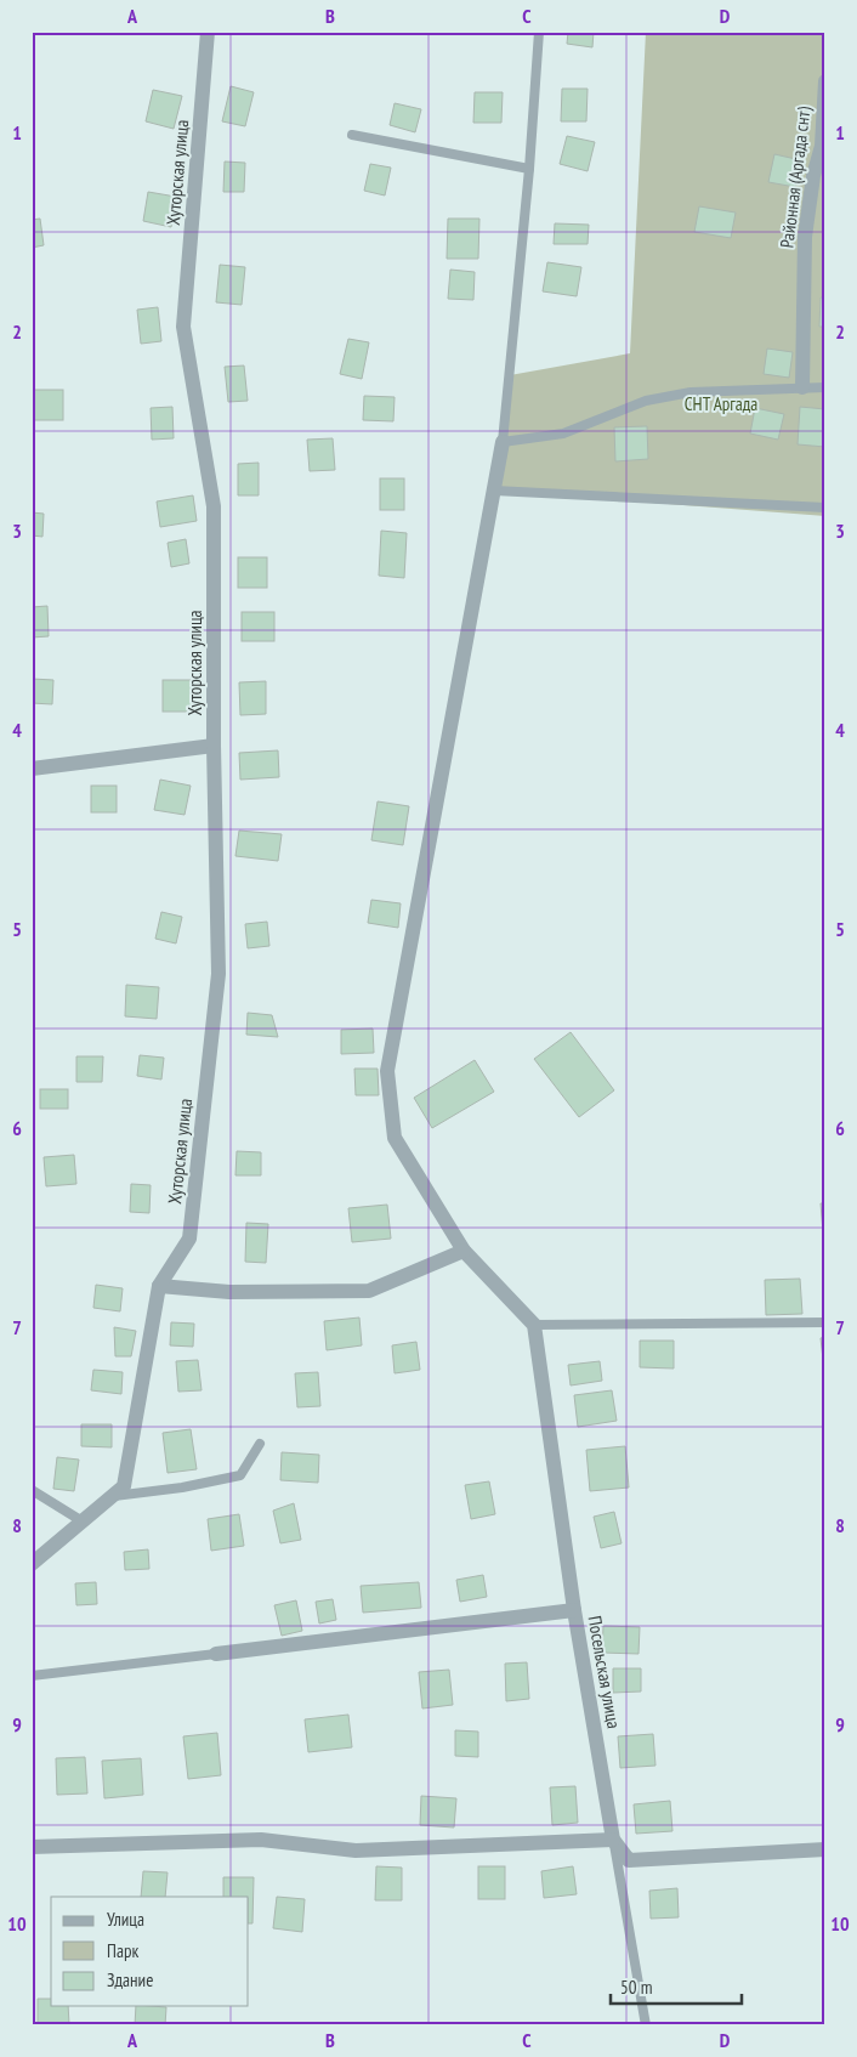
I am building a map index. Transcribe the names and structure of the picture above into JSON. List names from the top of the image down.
{
  "streets": {
    "street": ["Хуторская улица", "Районная (Аргада снт)", "Посельская улица"]
  },
  "parks": ["СНТ Аргада"],
  "legend": ["Улица", "Парк", "Здание"],
  "scale_bar": "50 m",
  "grid": {
    "columns": [
      "A",
      "B",
      "C",
      "D"
    ],
    "rows": [
      "1",
      "2",
      "3",
      "4",
      "5",
      "6",
      "7",
      "8",
      "9",
      "10"
    ]
  }
}
